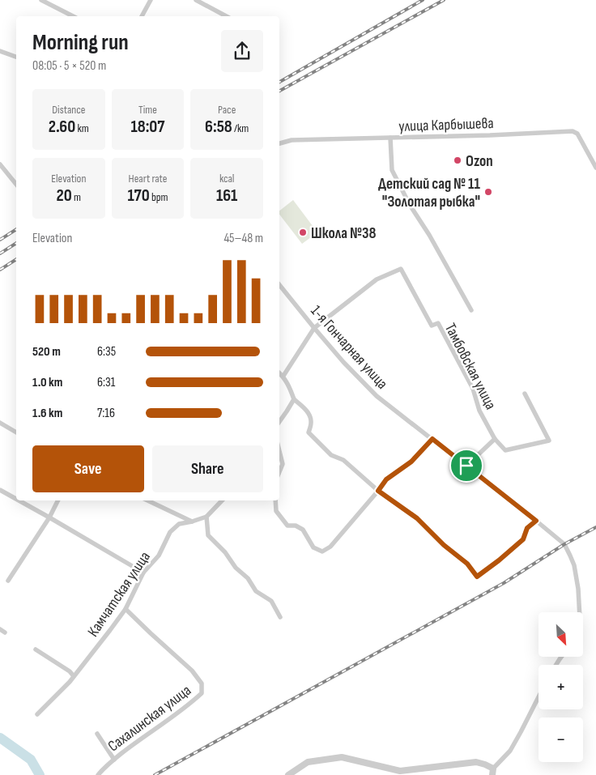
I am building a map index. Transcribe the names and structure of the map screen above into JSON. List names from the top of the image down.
{
  "streets": {
    "street": [
      "улица Карбышева",
      "1-я Гончарная улица",
      "Тамбовская улица",
      "Камчатская улица",
      "Сахалинская улица"
    ]
  },
  "crossings": [
    ["улица Карбышева", "Тамбовская улица"],
    ["1-я Гончарная улица", "Тамбовская улица"],
    ["Камчатская улица", "Сахалинская улица"]
  ],
  "places": ["Ozon", "Детский сад № 11 \"Золотая рыбка\"", "Школа №38"],
  "north": "bottom right",
  "page": {
    "heading": ["Morning run", "08:05 · 5 × 520 m"],
    "stats": [
      ["Distance", "2.60 km"],
      ["Time", "18:07"],
      ["Pace", "6:58 /km"],
      ["Elevation", "20 m"],
      ["Heart rate", "170 bpm"],
      ["kcal", "161"]
    ],
    "chart": ["Elevation", "45–48 m"],
    "list": [
      {
        "name": "520 m",
        "note": "6:35"
      },
      {
        "name": "1.0 km",
        "note": "6:31"
      },
      {
        "name": "1.6 km",
        "note": "7:16"
      }
    ],
    "buttons": ["Save", "Share"],
    "map_buttons": ["+", "−"]
  }
}
